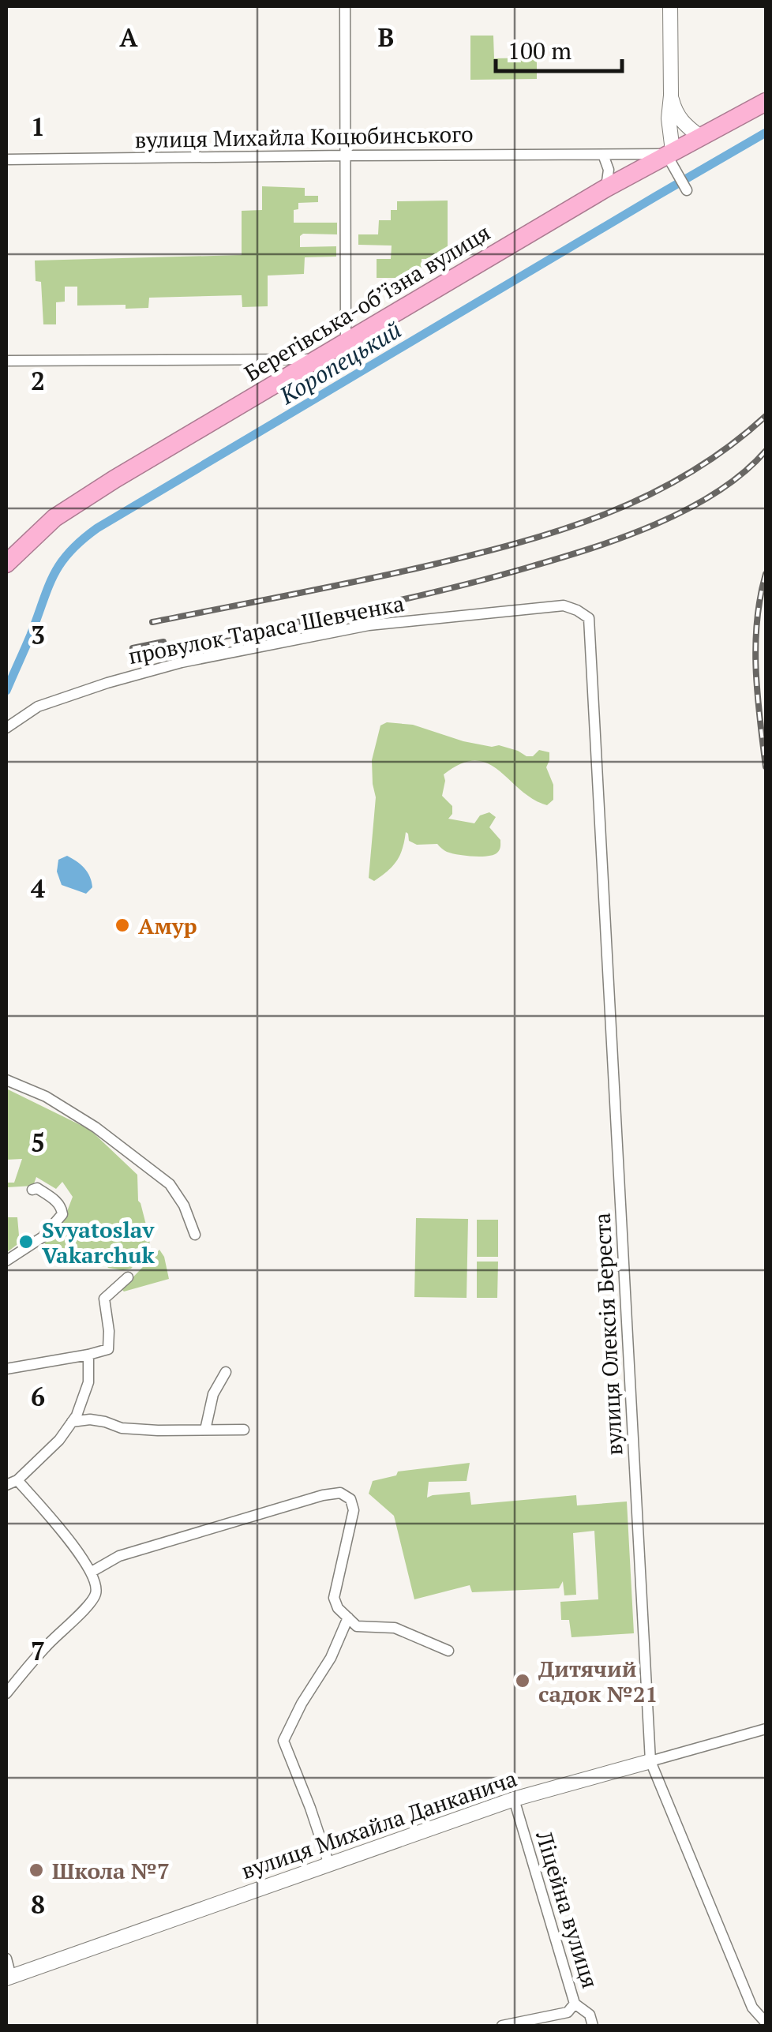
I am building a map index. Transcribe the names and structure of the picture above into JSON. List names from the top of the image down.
{
  "streets": {
    "highway": ["Берегівська-обʼїзна вулиця"],
    "street": [
      "вулиця Михайла Коцюбинського",
      "провулок Тараса Шевченка",
      "вулиця Олексія Береста",
      "вулиця Михайла Данканича",
      "Ліцейна вулиця"
    ]
  },
  "crossings": [
    ["вулиця Михайла Коцюбинського", "Берегівська-обʼїзна вулиця"],
    ["провулок Тараса Шевченка", "вулиця Олексія Береста"],
    ["вулиця Олексія Береста", "вулиця Михайла Данканича"],
    ["вулиця Михайла Данканича", "Ліцейна вулиця"]
  ],
  "water": ["Коропецький"],
  "places": [
    "Амур",
    "Svyatoslav Vakarchuk",
    "Дитячий садок №21",
    "Школа №7"
  ],
  "scale_bar": "100 m",
  "grid": {
    "columns": ["A", "B"],
    "rows": [
      "1",
      "2",
      "3",
      "4",
      "5",
      "6",
      "7",
      "8"
    ]
  }
}
